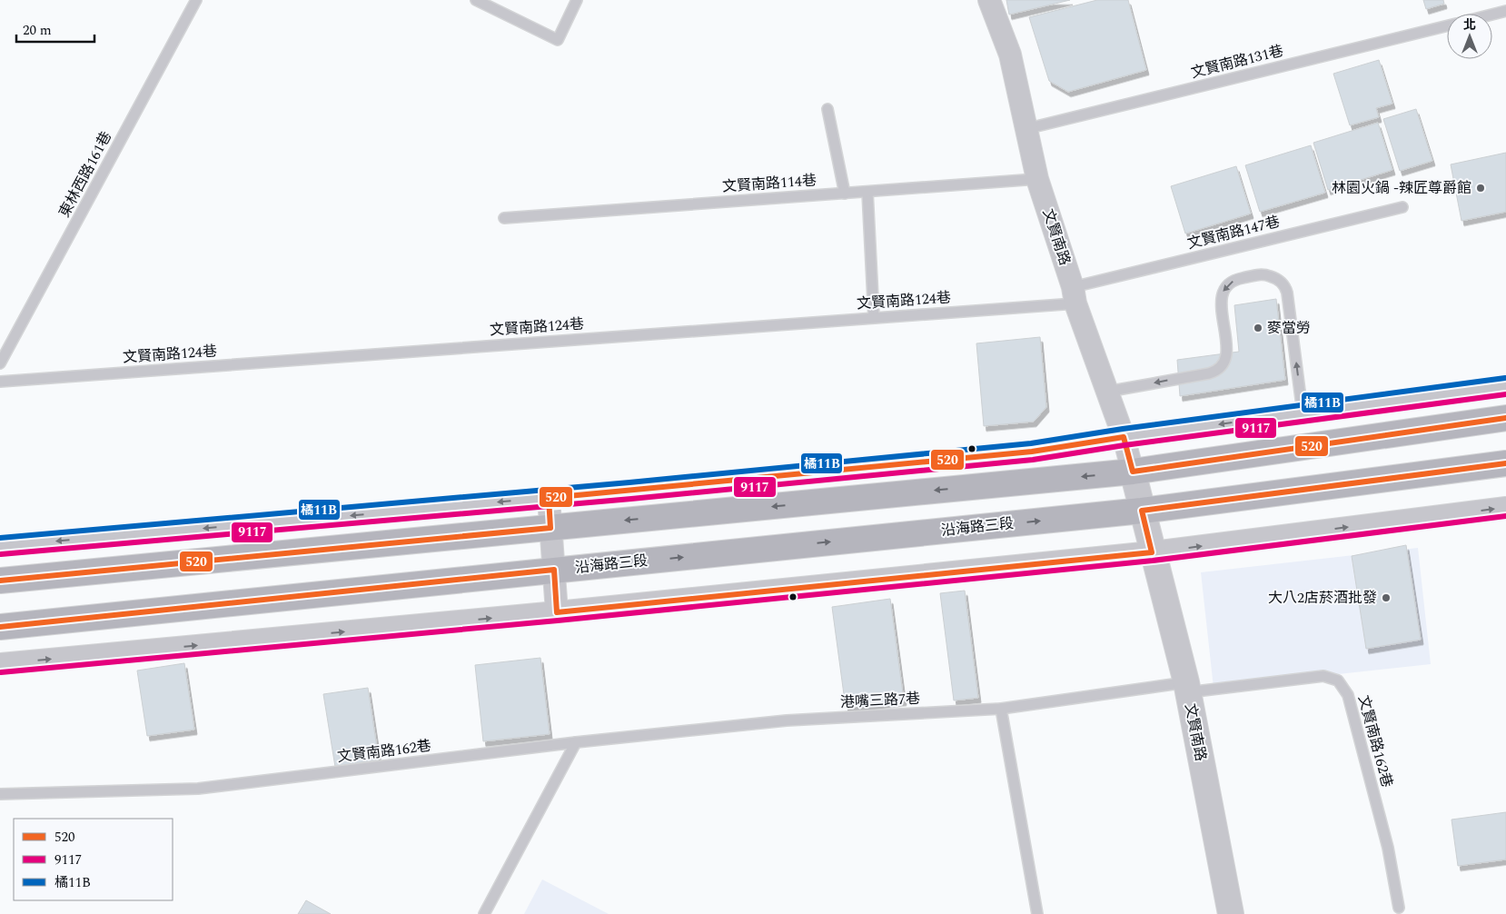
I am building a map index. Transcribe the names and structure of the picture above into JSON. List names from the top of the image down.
{
  "streets": {
    "main road": ["沿海路三段"],
    "street": ["文賢南路"],
    "lane": [
      "文賢南路131巷",
      "東林西路161巷",
      "文賢南路114巷",
      "文賢南路147巷",
      "文賢南路124巷",
      "港嘴三路7巷",
      "文賢南路162巷"
    ]
  },
  "crossings": [
    ["文賢南路131巷", "文賢南路"],
    ["文賢南路114巷", "文賢南路"],
    ["文賢南路147巷", "文賢南路"],
    ["文賢南路147巷", "文賢南路124巷"],
    ["文賢南路", "文賢南路124巷"],
    ["文賢南路", "沿海路三段"],
    ["文賢南路", "港嘴三路7巷"],
    ["文賢南路", "文賢南路162巷"],
    ["港嘴三路7巷", "文賢南路162巷"]
  ],
  "places": ["林園火鍋 -辣匠尊爵館", "麥當勞", "大八2店菸酒批發"],
  "lines": ["transit line 橘11B", "transit line 9117", "transit line 520"],
  "legend": ["520", "9117", "橘11B"],
  "scale_bar": "20 m",
  "north": "top"
}
